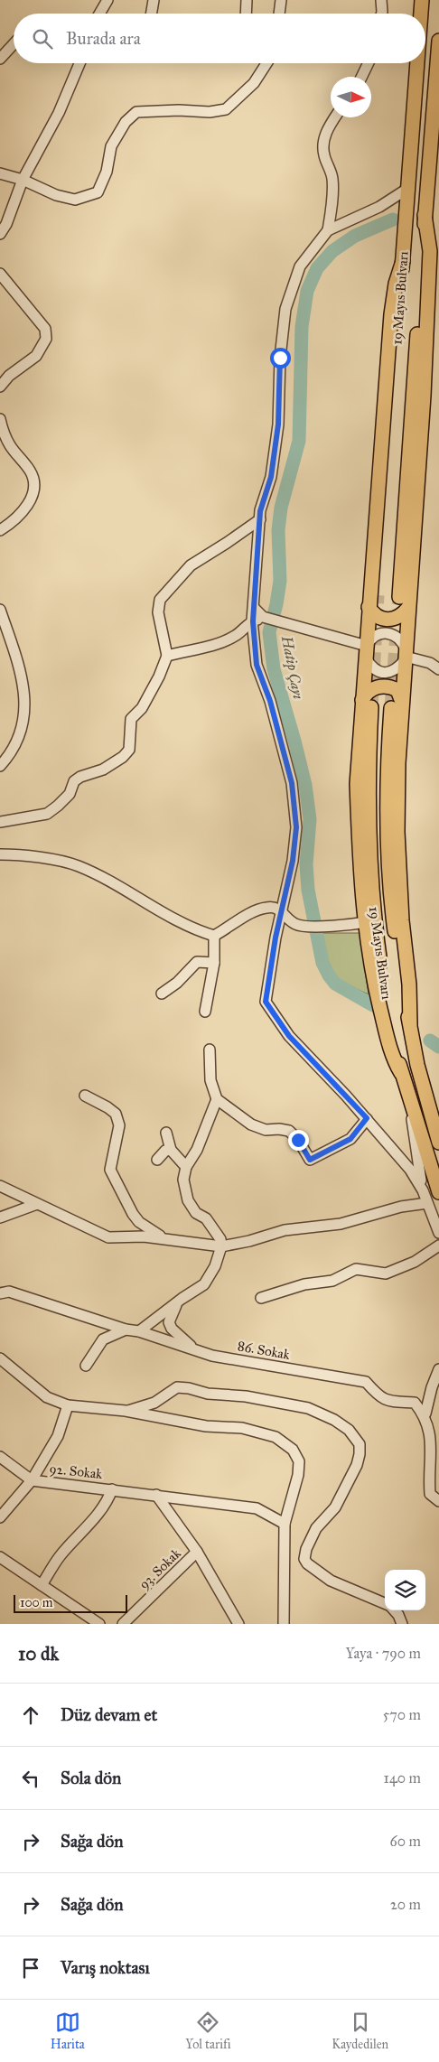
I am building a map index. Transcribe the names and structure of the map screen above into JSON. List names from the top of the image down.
{
  "streets": {
    "highway": ["19 Mayıs Bulvarı"],
    "street": ["86. Sokak", "92. Sokak", "93. Sokak"]
  },
  "water": ["Hatip Çayı"],
  "scale_bar": "100 m",
  "north": "right",
  "page": {
    "search": "Burada ara",
    "scale": "100 m",
    "heading": ["10 dk", "Yaya · 790 m"],
    "list": [
      ["Düz devam et", "570 m"],
      ["Sola dön", "140 m"],
      ["Sağa dön", "60 m"],
      ["Sağa dön", "20 m"],
      "Varış noktası"
    ],
    "nav": ["Harita", "Yol tarifi", "Kaydedilen"]
  }
}
